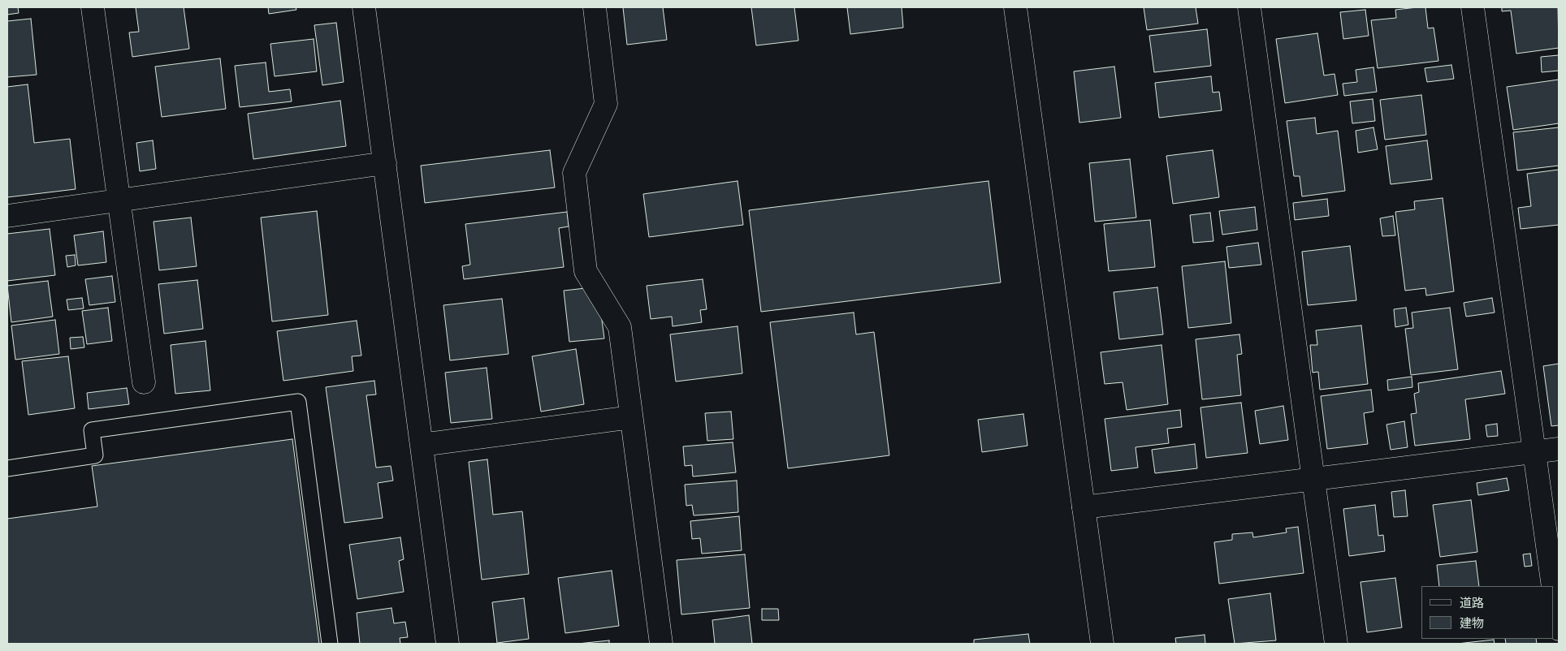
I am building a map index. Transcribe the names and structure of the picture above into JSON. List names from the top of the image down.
{
  "legend": ["道路", "建物"]
}
